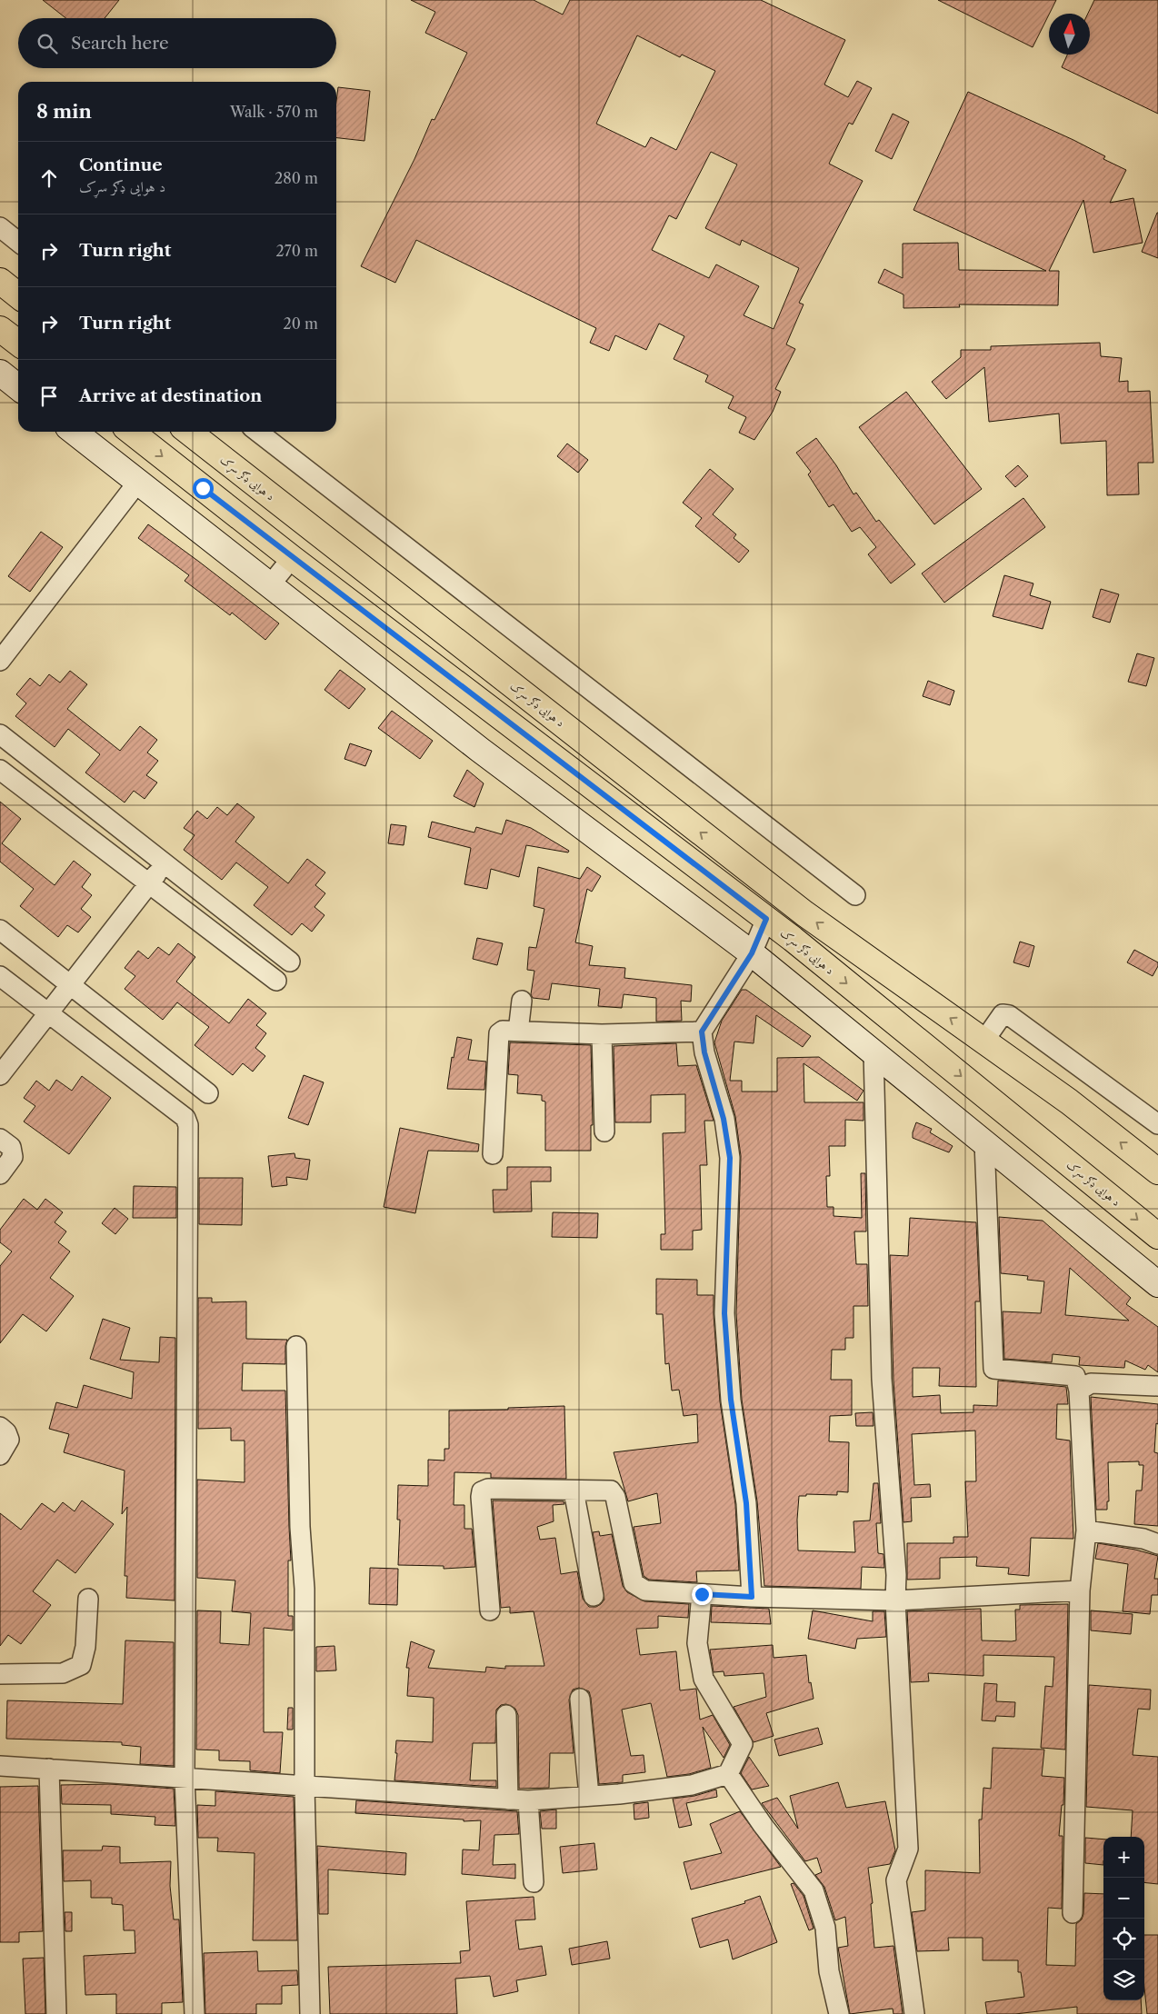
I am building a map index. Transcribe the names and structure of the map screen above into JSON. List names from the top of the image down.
{
  "streets": {
    "main road": ["د هوایی ډګر سړک"]
  },
  "north": "top",
  "page": {
    "search": "Search here",
    "heading": ["8 min", "Walk · 570 m"],
    "list": [
      ["Continue", "د هوایی ډګر سړک", "280 m"],
      ["Turn right", "270 m"],
      ["Turn right", "20 m"],
      "Arrive at destination"
    ],
    "map_buttons": ["+", "−"]
  }
}
